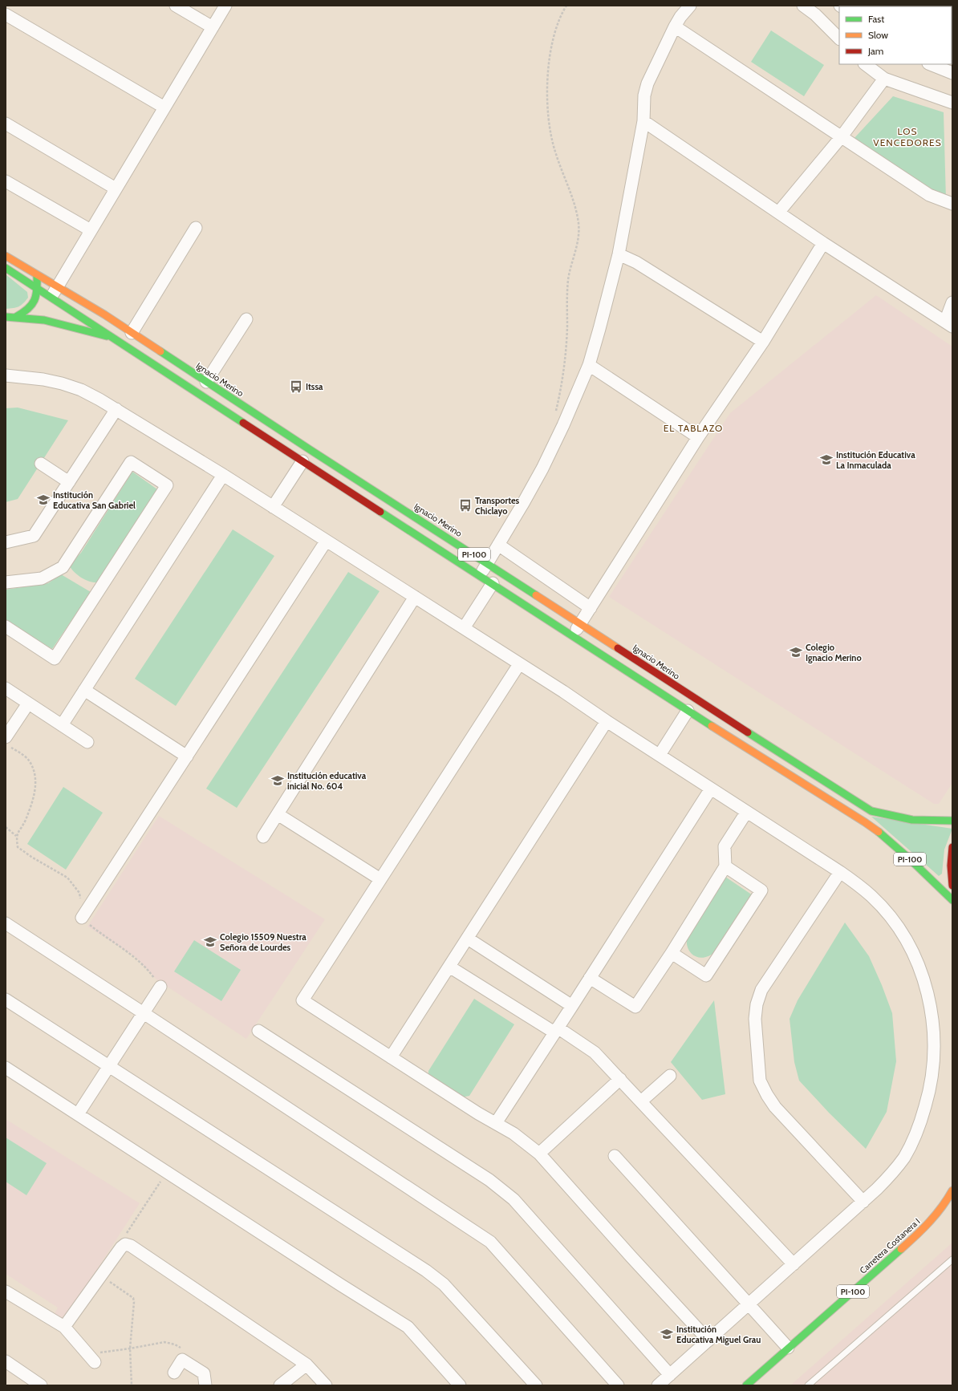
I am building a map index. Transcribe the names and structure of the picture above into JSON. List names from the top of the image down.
{
  "streets": {
    "main road": ["Ignacio Merino", "PI-100", "Carretera Costanera I"]
  },
  "districts": ["LOS VENCEDORES", "EL TABLAZO"],
  "places": {
    "bus stop": ["Itssa", "Transportes Chiclayo"],
    "school or university": [
      "Institución Educativa La Inmaculada",
      "Institución Educativa San Gabriel",
      "Colegio Ignacio Merino",
      "Institución educativa inicial No. 604",
      "Colegio 15509 Nuestra Señora de Lourdes",
      "Institución Educativa Miguel Grau"
    ]
  },
  "legend": ["Fast", "Slow", "Jam"]
}
